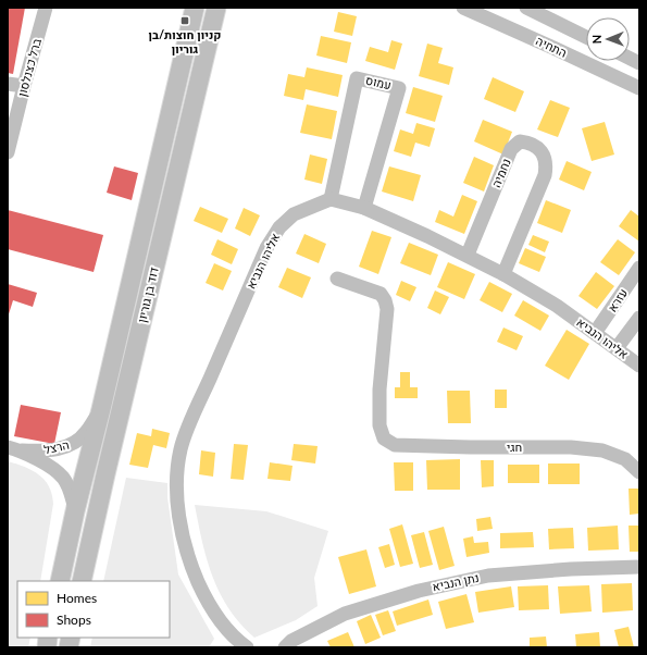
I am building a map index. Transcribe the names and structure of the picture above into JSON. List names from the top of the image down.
{
  "streets": {
    "main road": ["דוד בן גוריון"],
    "street": [
      "התחיה",
      "ברל כצנלסון",
      "עמוס",
      "נחמיה",
      "אליהו הנביא",
      "עזרא",
      "הרצל",
      "חגי",
      "נתן הנביא"
    ]
  },
  "crossings": [
    ["עמוס", "אליהו הנביא"],
    ["נחמיה", "אליהו הנביא"],
    ["אליהו הנביא", "עזרא"],
    ["דוד בן גוריון", "הרצל"]
  ],
  "places": {
    "transit": ["קניון חוצות/בן גוריון"]
  },
  "legend": ["Homes", "Shops"],
  "north": "left"
}
